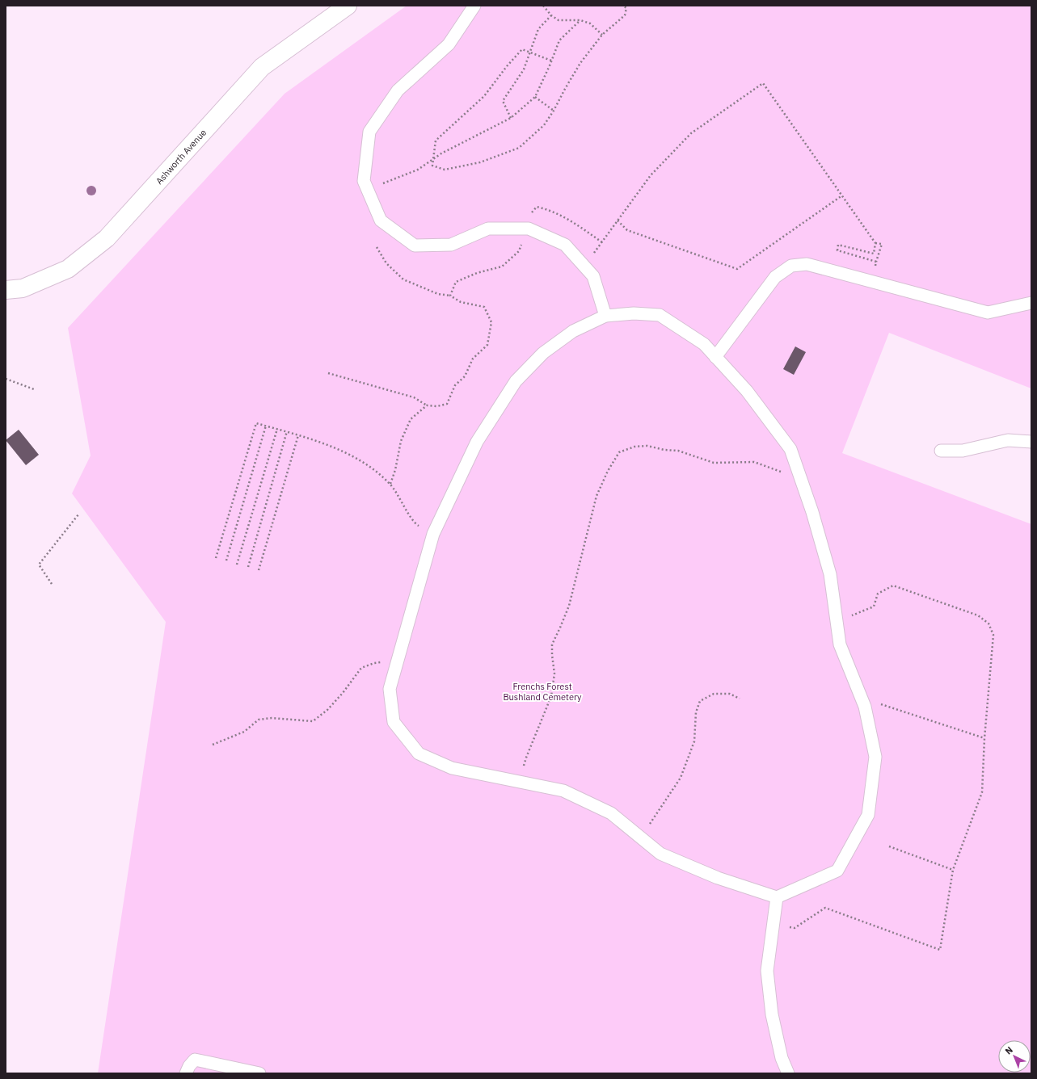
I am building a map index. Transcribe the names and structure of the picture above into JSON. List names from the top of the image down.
{
  "streets": {
    "street": ["Ashworth Avenue"]
  },
  "parks": ["Frenchs Forest Bushland Cemetery"],
  "north": "top left"
}
